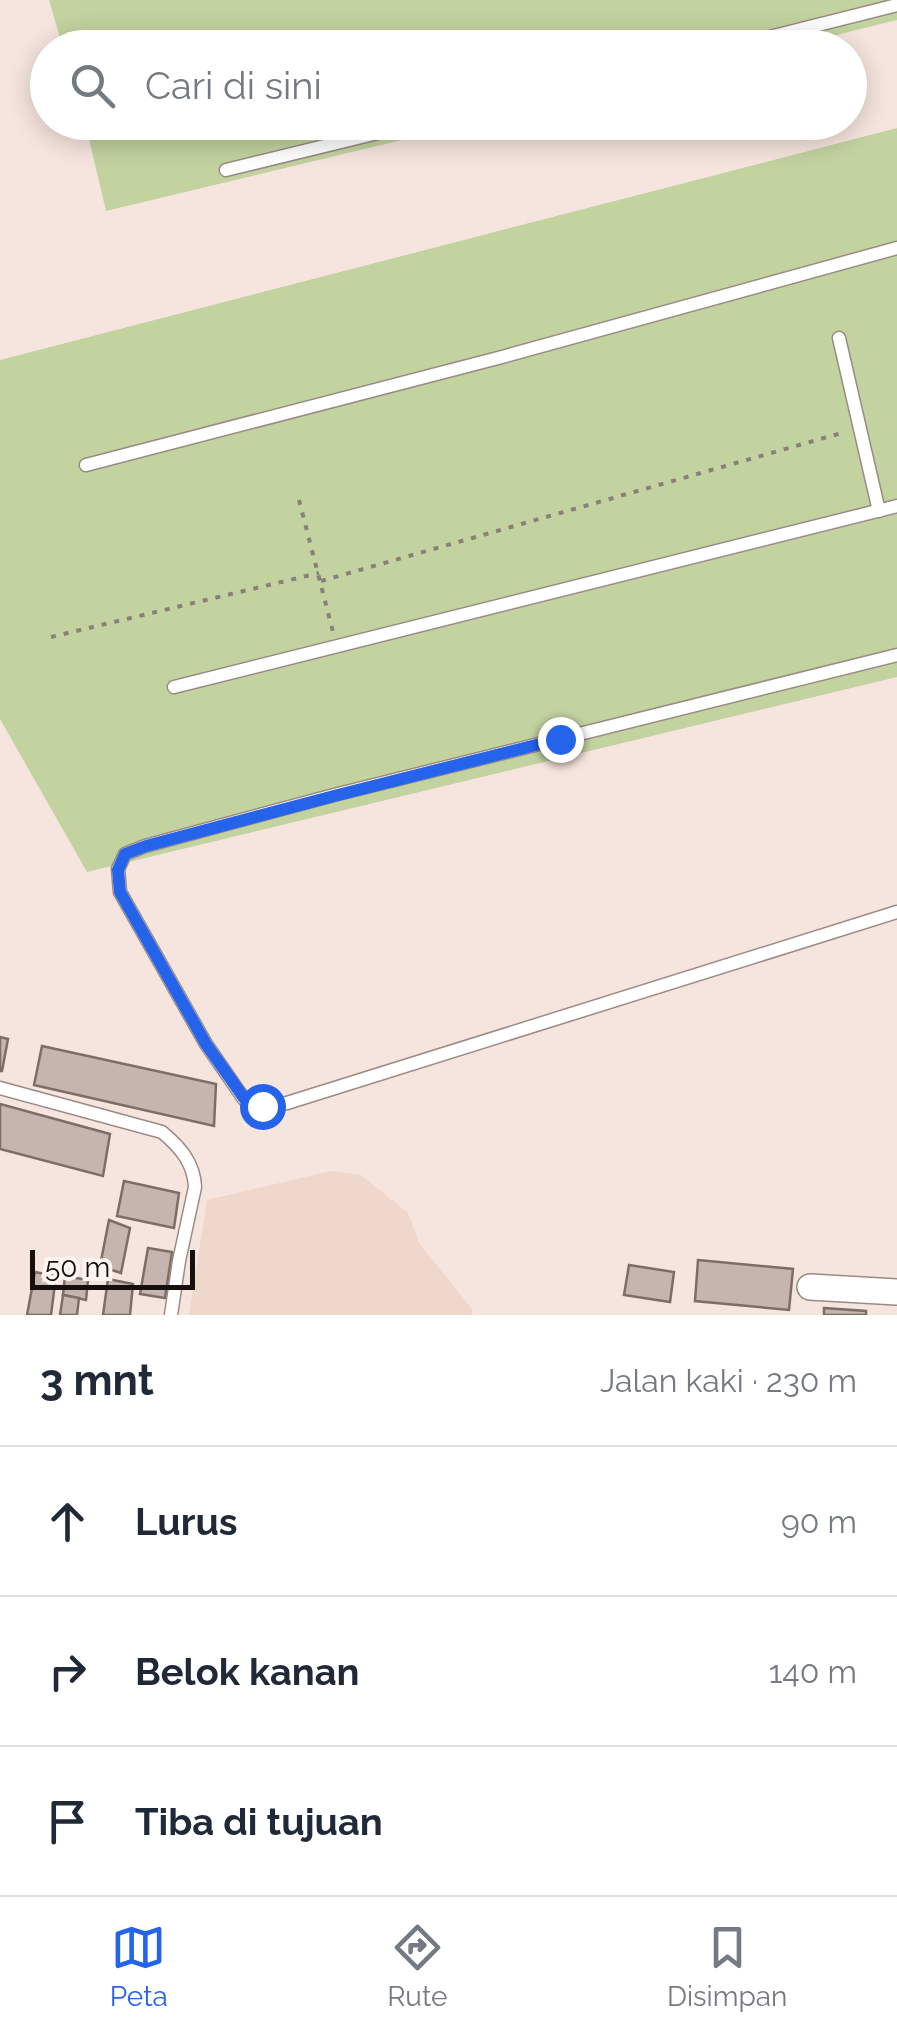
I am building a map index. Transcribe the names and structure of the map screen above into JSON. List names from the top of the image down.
{
  "scale_bar": "50 m",
  "page": {
    "search": "Cari di sini",
    "scale": "50 m",
    "heading": ["3 mnt", "Jalan kaki · 230 m"],
    "list": [
      ["Lurus", "90 m"],
      ["Belok kanan", "140 m"],
      "Tiba di tujuan"
    ],
    "nav": ["Peta", "Rute", "Disimpan"]
  }
}
